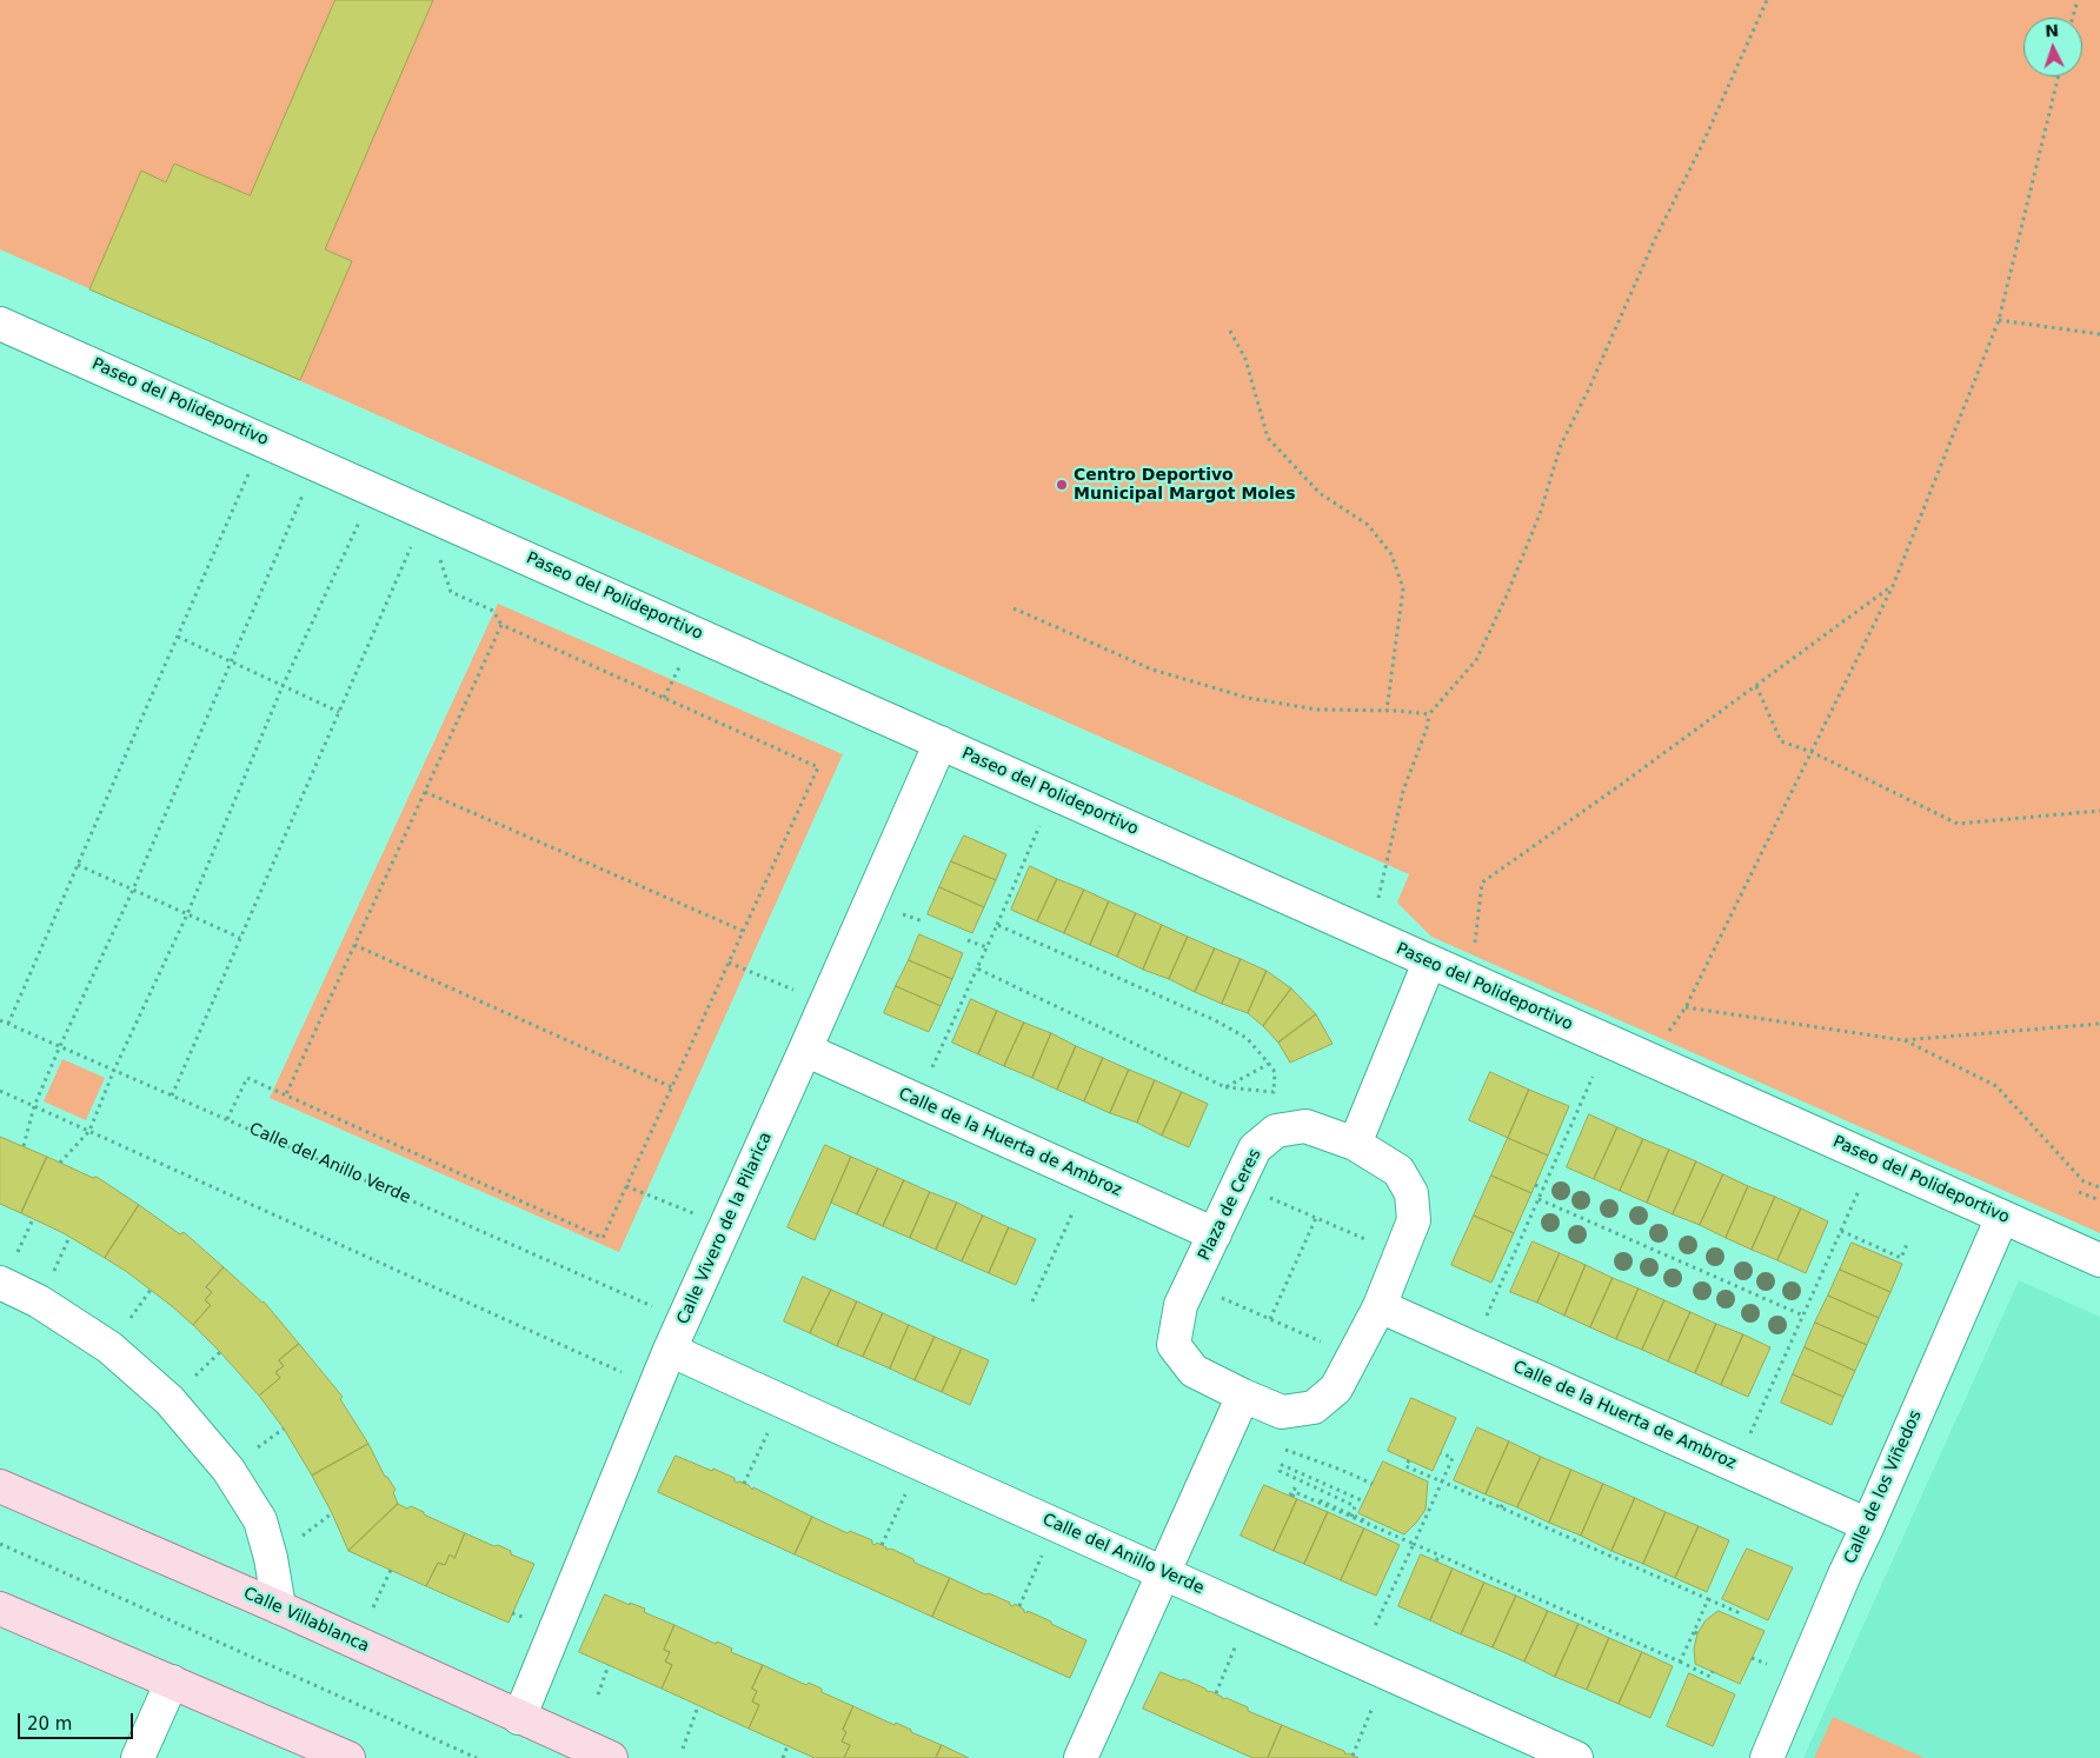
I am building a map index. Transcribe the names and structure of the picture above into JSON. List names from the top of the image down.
{
  "streets": {
    "main road": ["Calle Villablanca"],
    "street": [
      "Paseo del Polideportivo",
      "Calle de la Huerta de Ambroz",
      "Calle del Anillo Verde",
      "Plaza de Ceres",
      "Calle Vivero de la Pilarica",
      "Calle de los Viñedos"
    ]
  },
  "crossings": [
    ["Paseo del Polideportivo", "Calle Vivero de la Pilarica"],
    ["Paseo del Polideportivo", "Calle de los Viñedos"],
    ["Calle de la Huerta de Ambroz", "Plaza de Ceres"],
    ["Calle de la Huerta de Ambroz", "Calle Vivero de la Pilarica"],
    ["Calle de la Huerta de Ambroz", "Calle de los Viñedos"],
    ["Calle del Anillo Verde", "Calle Vivero de la Pilarica"],
    ["Calle Vivero de la Pilarica", "Calle Villablanca"]
  ],
  "places": ["Centro Deportivo Municipal Margot Moles"],
  "scale_bar": "20 m",
  "north": "top"
}
